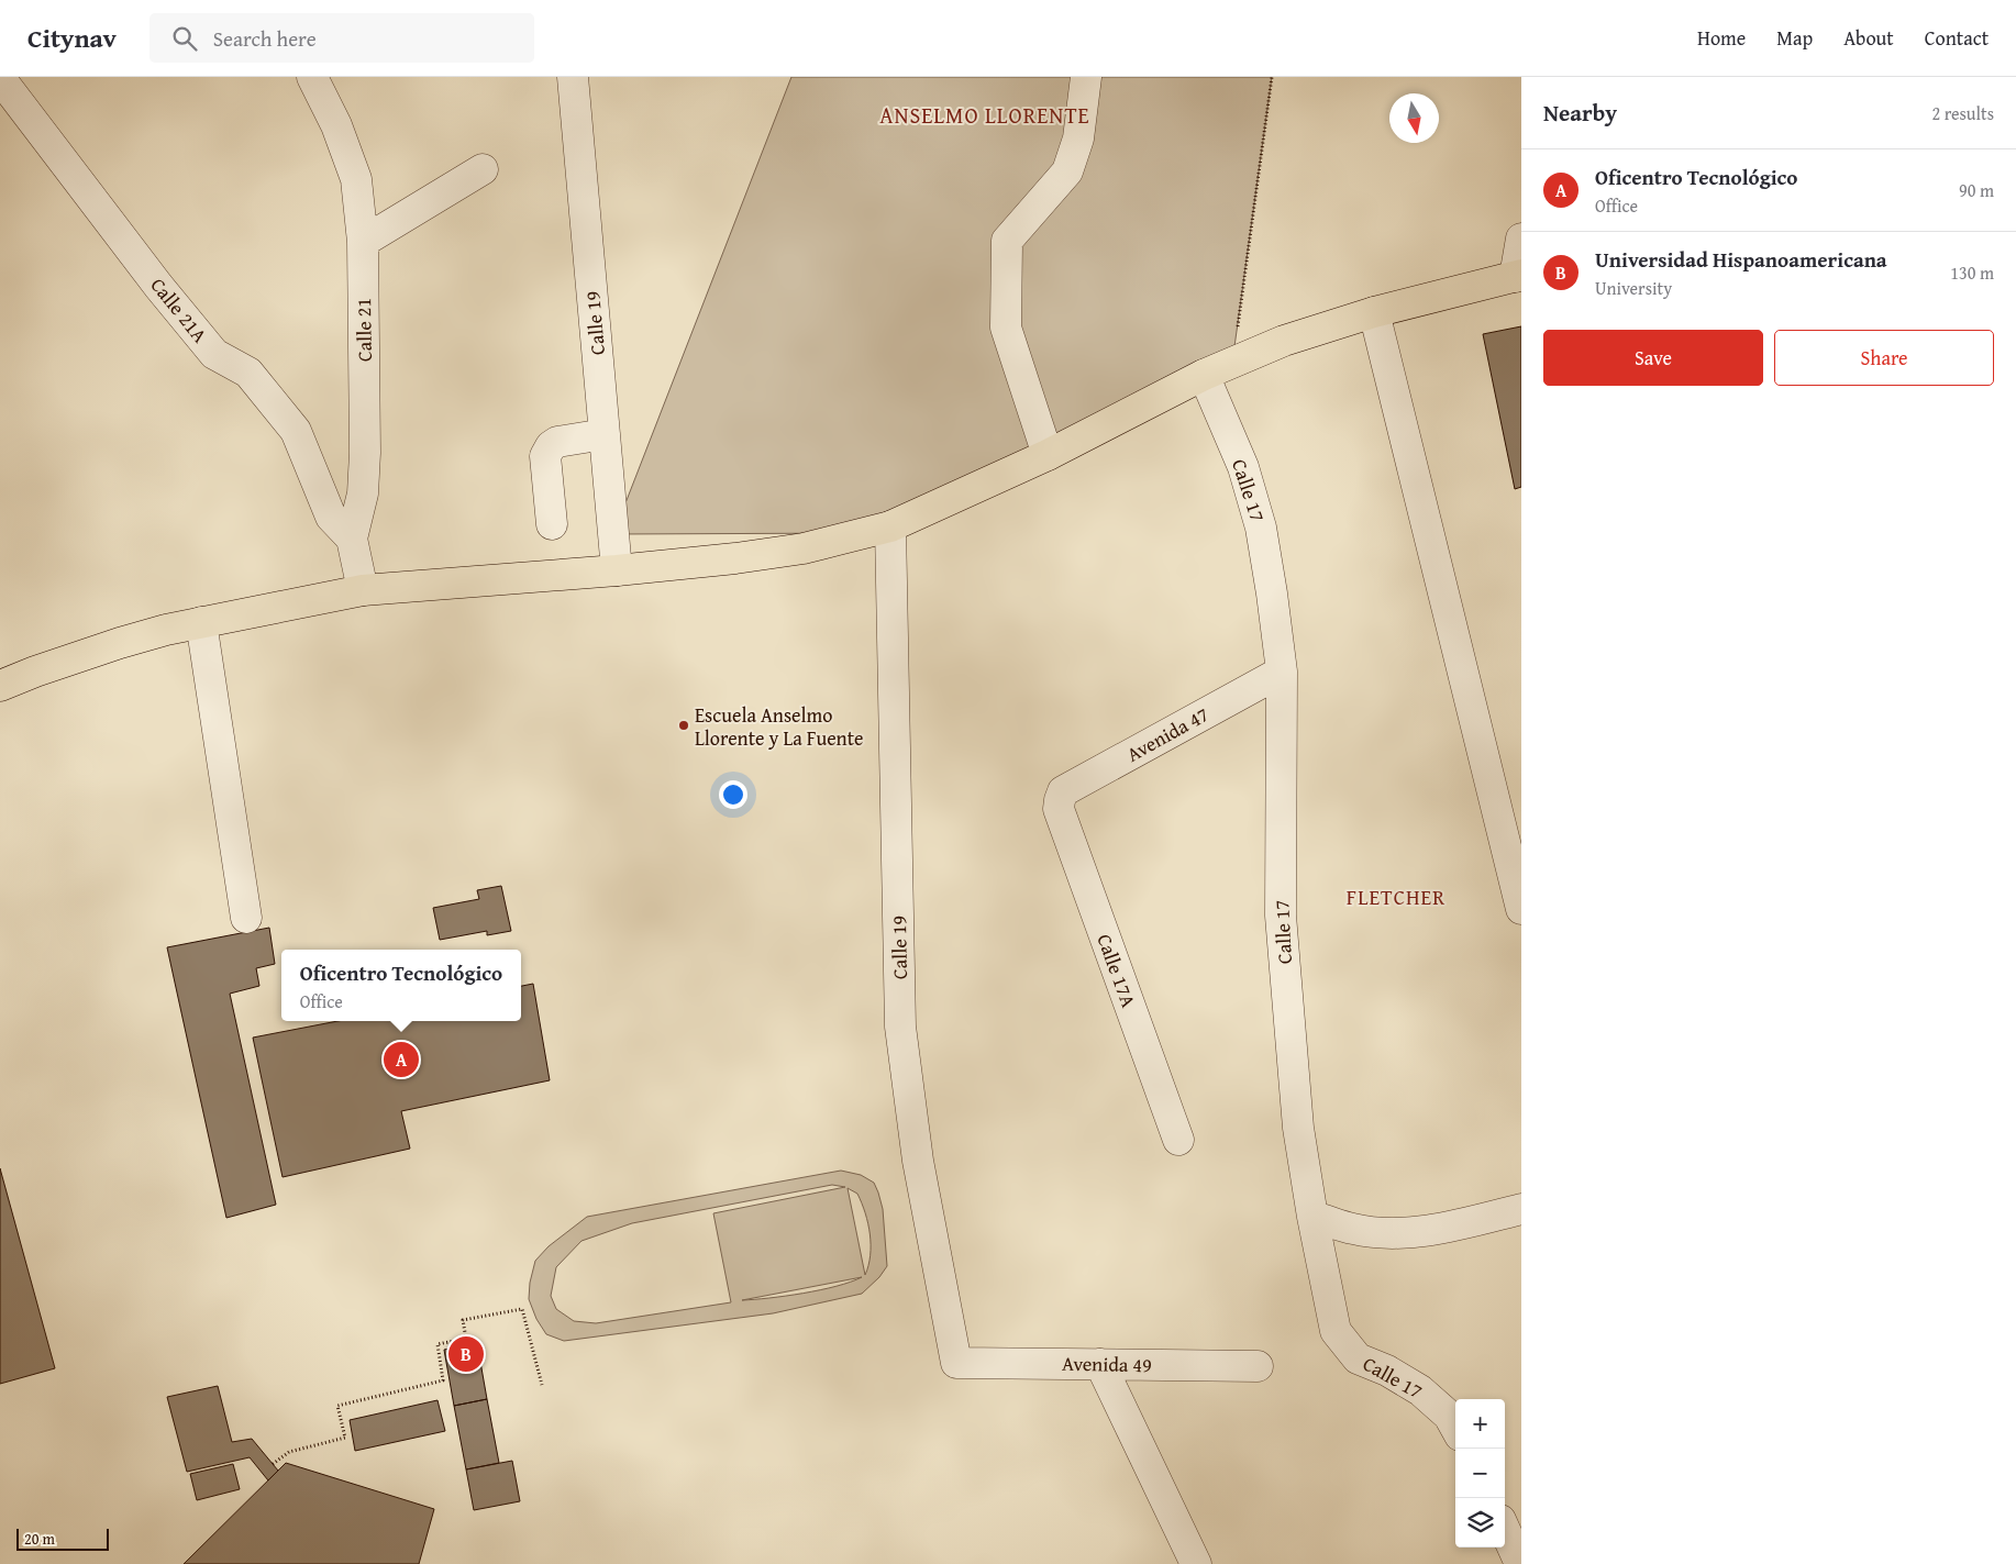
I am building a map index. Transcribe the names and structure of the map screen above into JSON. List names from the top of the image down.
{
  "streets": {
    "street": [
      "Calle 21A",
      "Calle 19",
      "Calle 21",
      "Calle 17",
      "Avenida 47",
      "Calle 17A",
      "Avenida 49"
    ]
  },
  "crossings": [
    ["Calle 21A", "Calle 21"],
    ["Calle 19", "Avenida 49"],
    ["Calle 17", "Avenida 47"],
    ["Avenida 47", "Calle 17A"]
  ],
  "districts": ["ANSELMO LLORENTE", "FLETCHER"],
  "places": ["Escuela Anselmo Llorente y La Fuente"],
  "scale_bar": "20 m",
  "north": "bottom",
  "page": {
    "header": "Citynav",
    "search": "Search here",
    "nav": [
      "Home",
      "Map",
      "About",
      "Contact"
    ],
    "heading": ["Nearby", "2 results"],
    "list": [
      {
        "mark": "A",
        "name": "Oficentro Tecnológico",
        "note": "Office",
        "value": "90 m"
      },
      {
        "mark": "B",
        "name": "Universidad Hispanoamericana",
        "note": "University",
        "value": "130 m"
      }
    ],
    "buttons": ["Save", "Share"],
    "popup": ["Oficentro Tecnológico", "Office"],
    "pins": ["A", "B"],
    "map_buttons": ["+", "−"],
    "scale": "20 m"
  }
}
